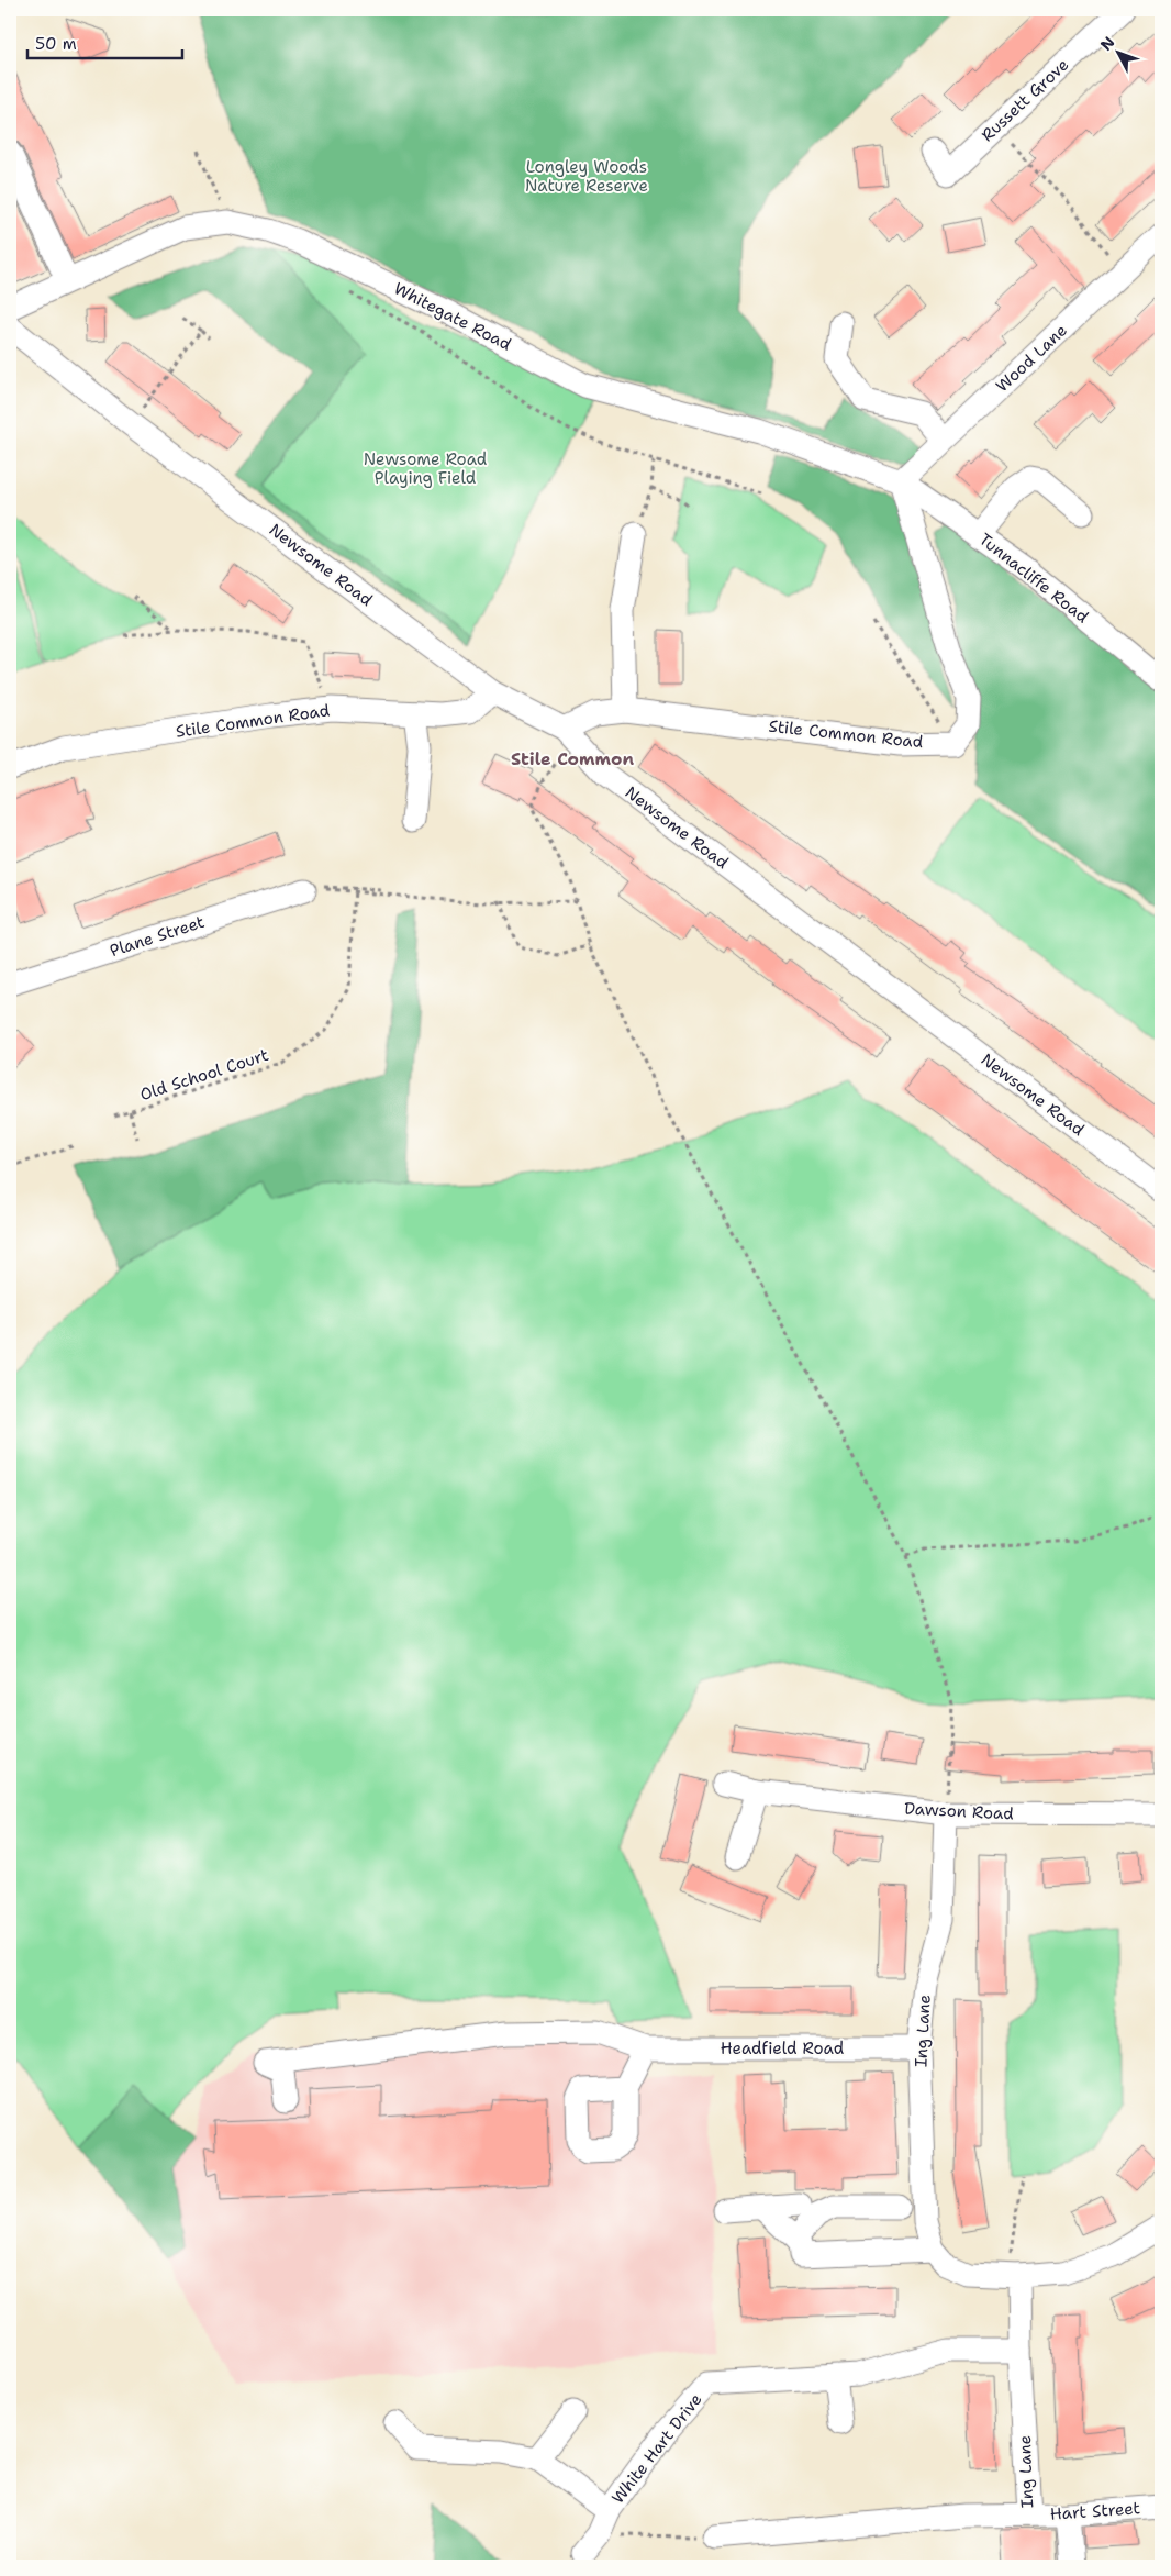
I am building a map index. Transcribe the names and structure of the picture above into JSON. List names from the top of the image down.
{
  "streets": {
    "street": [
      "Russett Grove",
      "Whitegate Road",
      "Wood Lane",
      "Newsome Road",
      "Tunnacliffe Road",
      "Stile Common Road",
      "Plane Street",
      "Dawson Road",
      "Ing Lane",
      "Headfield Road",
      "White Hart Drive",
      "Hart Street"
    ],
    "path": ["Old School Court"]
  },
  "crossings": [
    ["Whitegate Road", "Wood Lane"],
    ["Whitegate Road", "Tunnacliffe Road"],
    ["Wood Lane", "Tunnacliffe Road"],
    ["Newsome Road", "Stile Common Road"],
    ["Dawson Road", "Ing Lane"],
    ["Ing Lane", "Headfield Road"],
    ["Ing Lane", "White Hart Drive"],
    ["Ing Lane", "Hart Street"]
  ],
  "districts": ["Stile Common"],
  "parks": ["Longley Woods Nature Reserve", "Newsome Road Playing Field"],
  "scale_bar": "50 m",
  "north": "top left"
}
